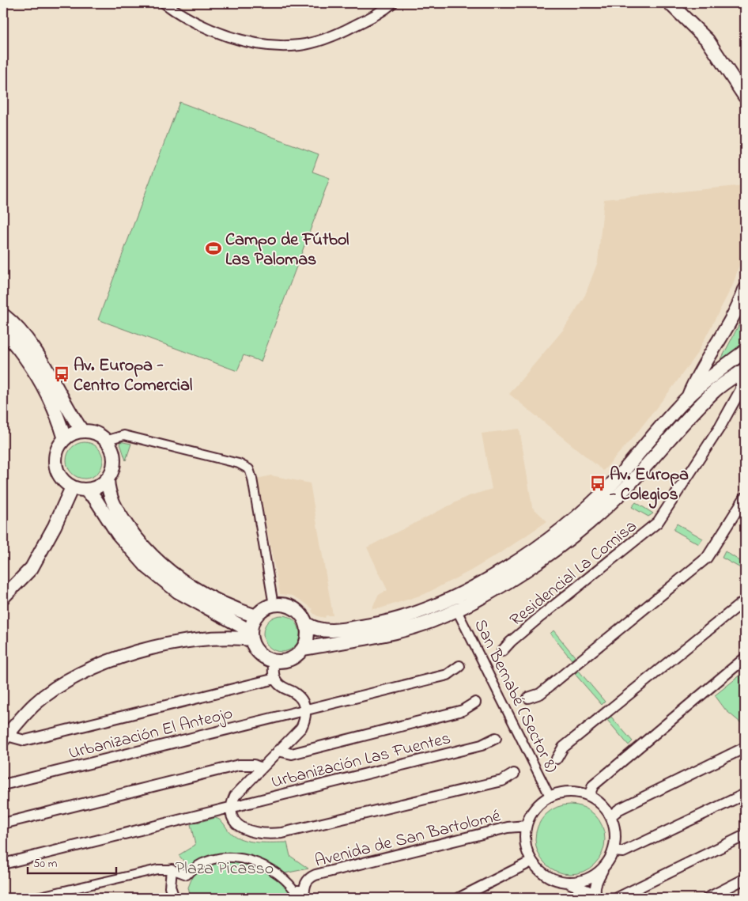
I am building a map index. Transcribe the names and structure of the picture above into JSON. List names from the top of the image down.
{
  "streets": {
    "street": [
      "Residencial La Cornisa",
      "San Bernabé (Sector 8)",
      "Urbanización El Anteojo",
      "Urbanización Las Fuentes",
      "Avenida de San Bartolomé"
    ]
  },
  "crossings": [
    ["San Bernabé (Sector 8)", "Avenida de San Bartolomé"]
  ],
  "parks": ["Plaza Picasso"],
  "places": {
    "sports": ["Campo de Fútbol Las Palomas"],
    "bus stop": ["Av. Europa - Centro Comercial", "Av. Europa - Colegios"]
  },
  "scale_bar": "50 m"
}
